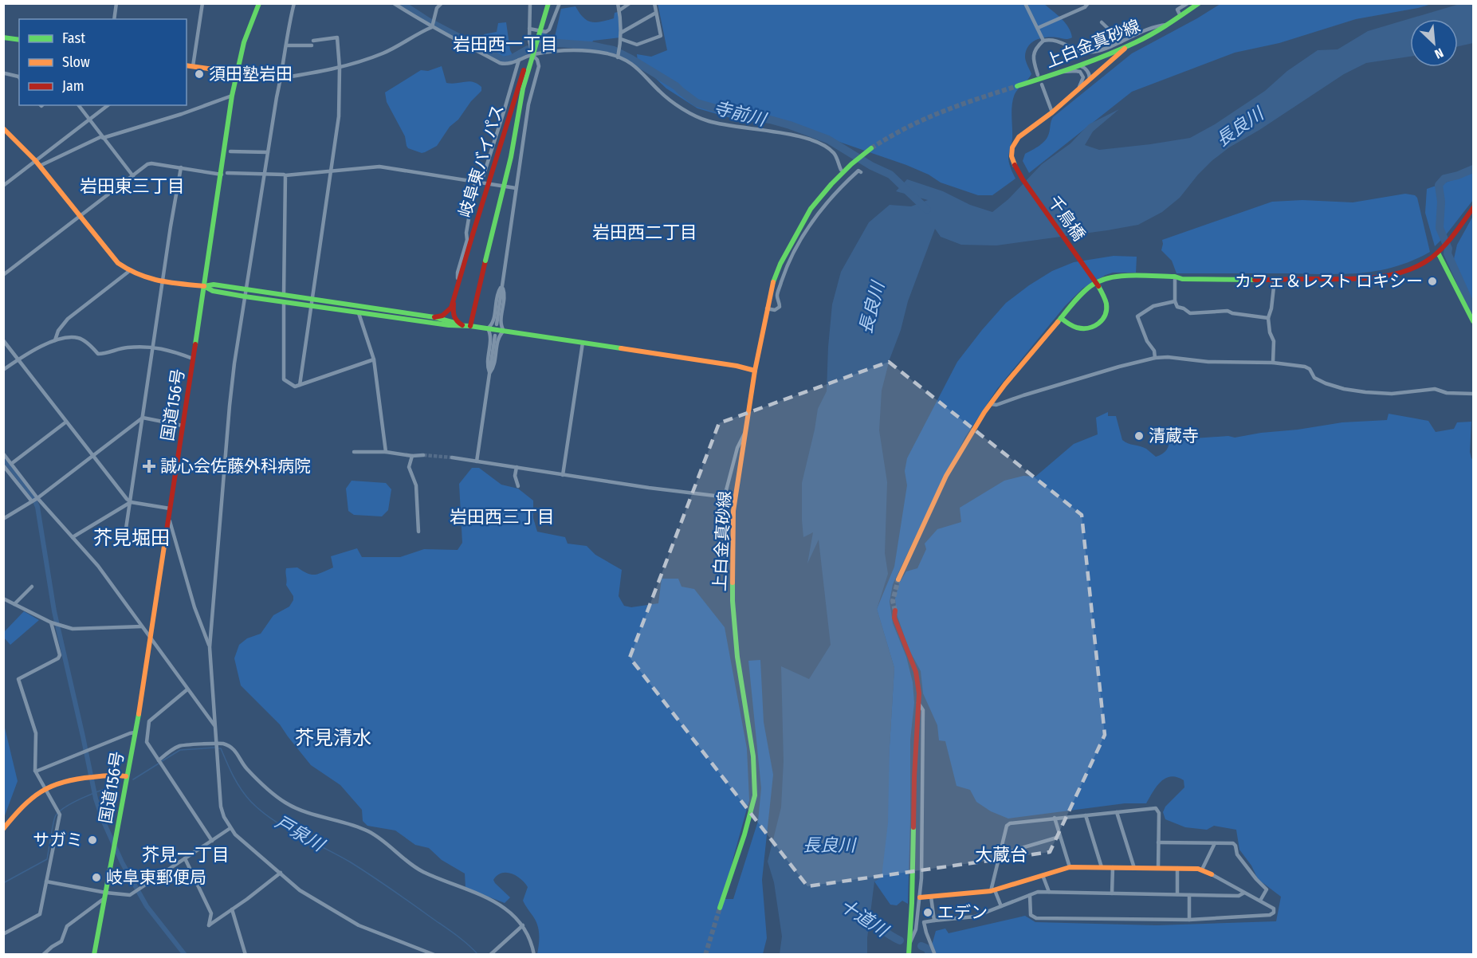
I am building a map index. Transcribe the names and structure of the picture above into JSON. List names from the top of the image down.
{
  "streets": {
    "main road": [
      "上白金真砂線",
      "岐阜東バイパス",
      "千鳥橋",
      "国道156号"
    ]
  },
  "districts": [
    "岩田西一丁目",
    "岩田東三丁目",
    "岩田西二丁目",
    "岩田西三丁目",
    "芥見堀田",
    "芥見清水",
    "芥見一丁目",
    "大蔵台"
  ],
  "water": [
    "寺前川",
    "長良川",
    "戸泉川",
    "十道川"
  ],
  "places": {
    "other": [
      "須田塾岩田",
      "カフェ＆レスト ロキシー",
      "清蔵寺",
      "サガミ",
      "岐阜東郵便局",
      "エデン"
    ],
    "health": ["誠心会佐藤外科病院"]
  },
  "legend": ["Fast", "Slow", "Jam"],
  "north": "bottom right"
}
